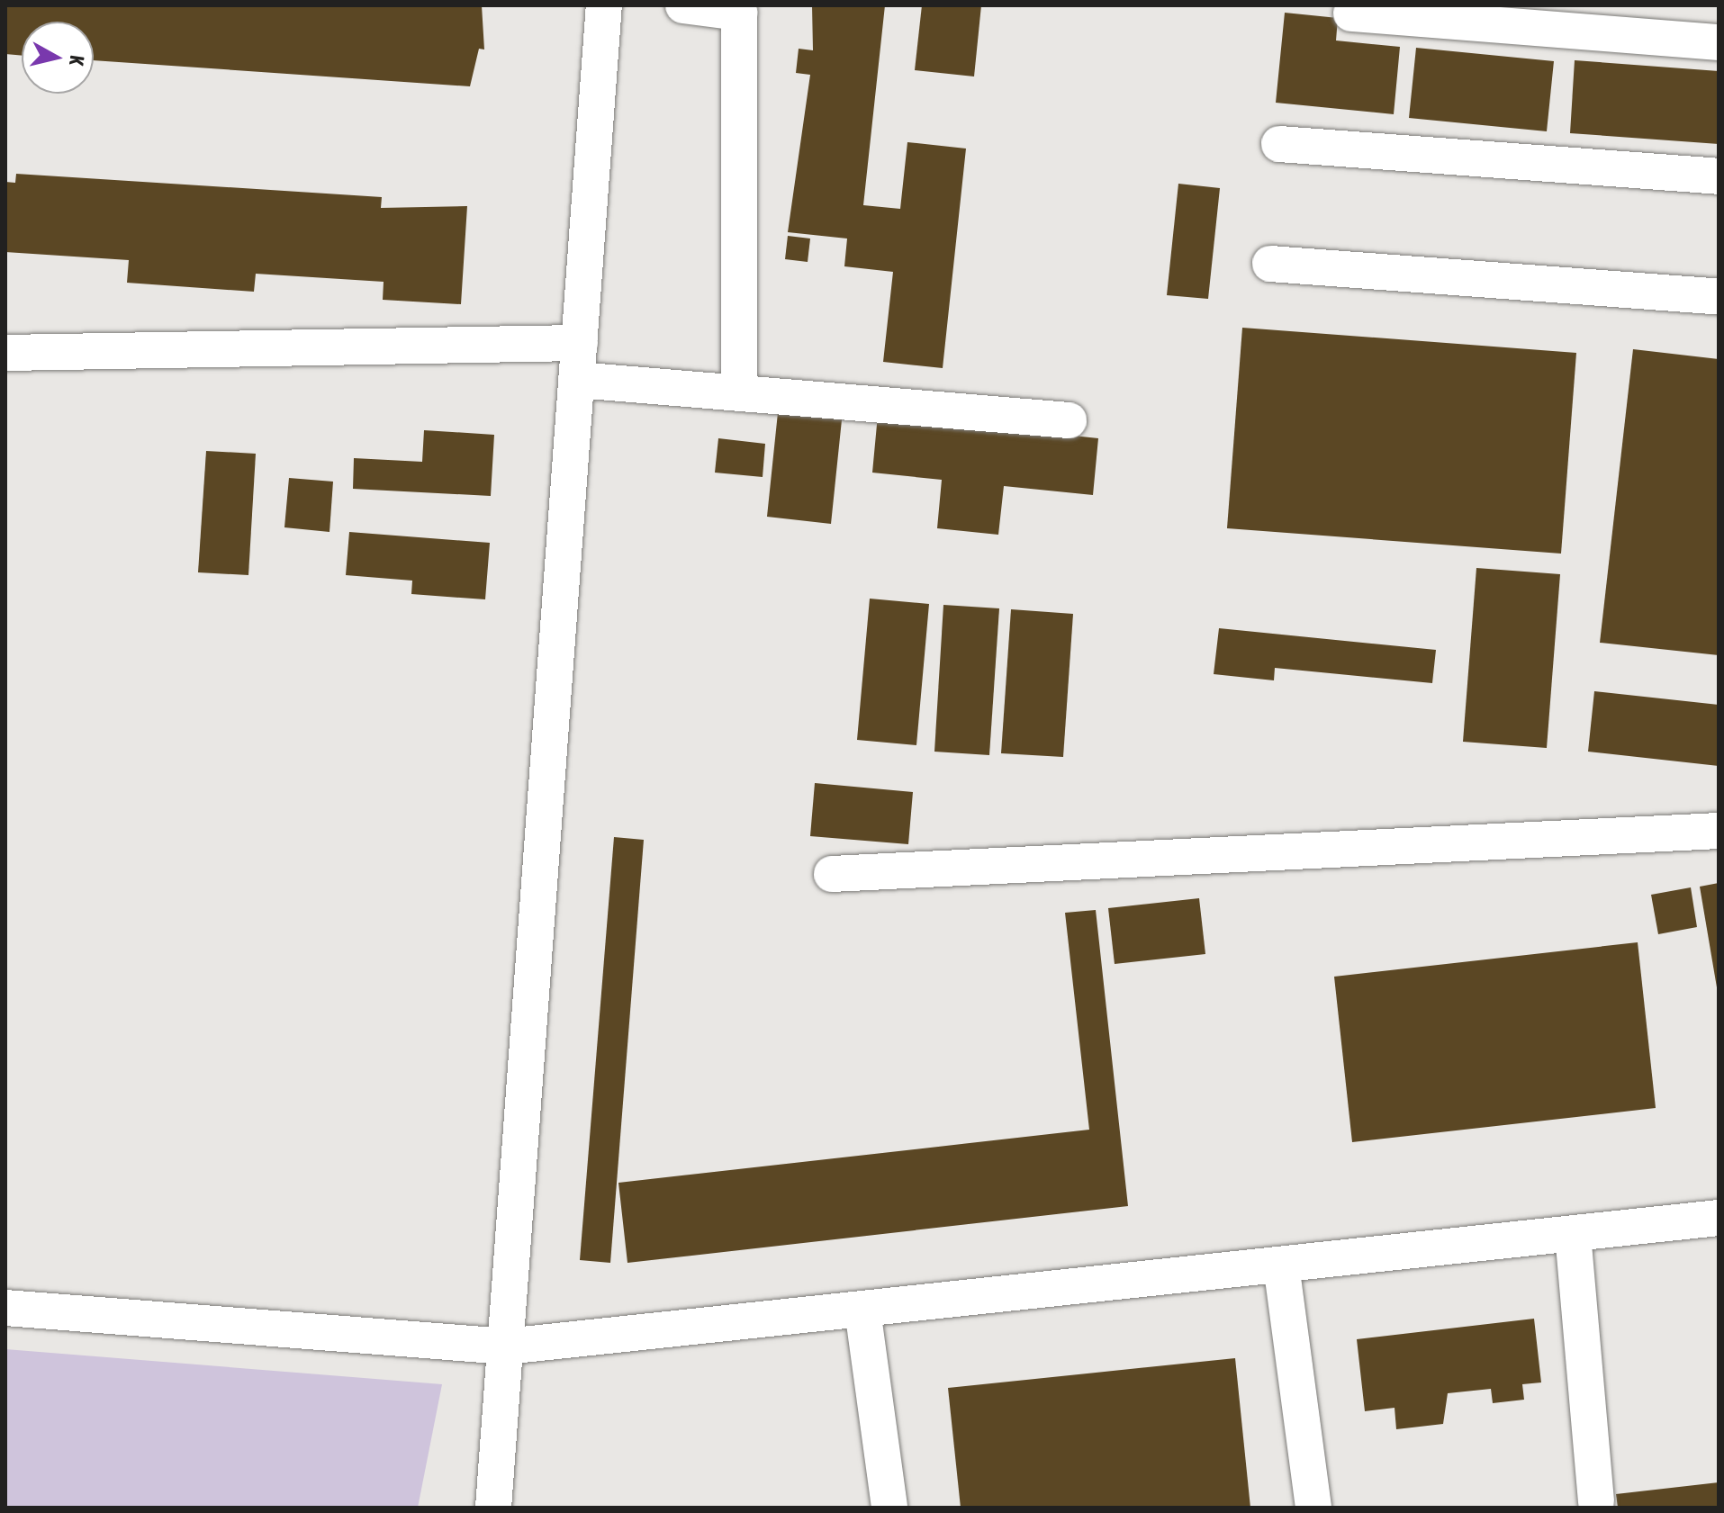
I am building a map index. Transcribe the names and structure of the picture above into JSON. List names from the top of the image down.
{
  "north": "right"
}
